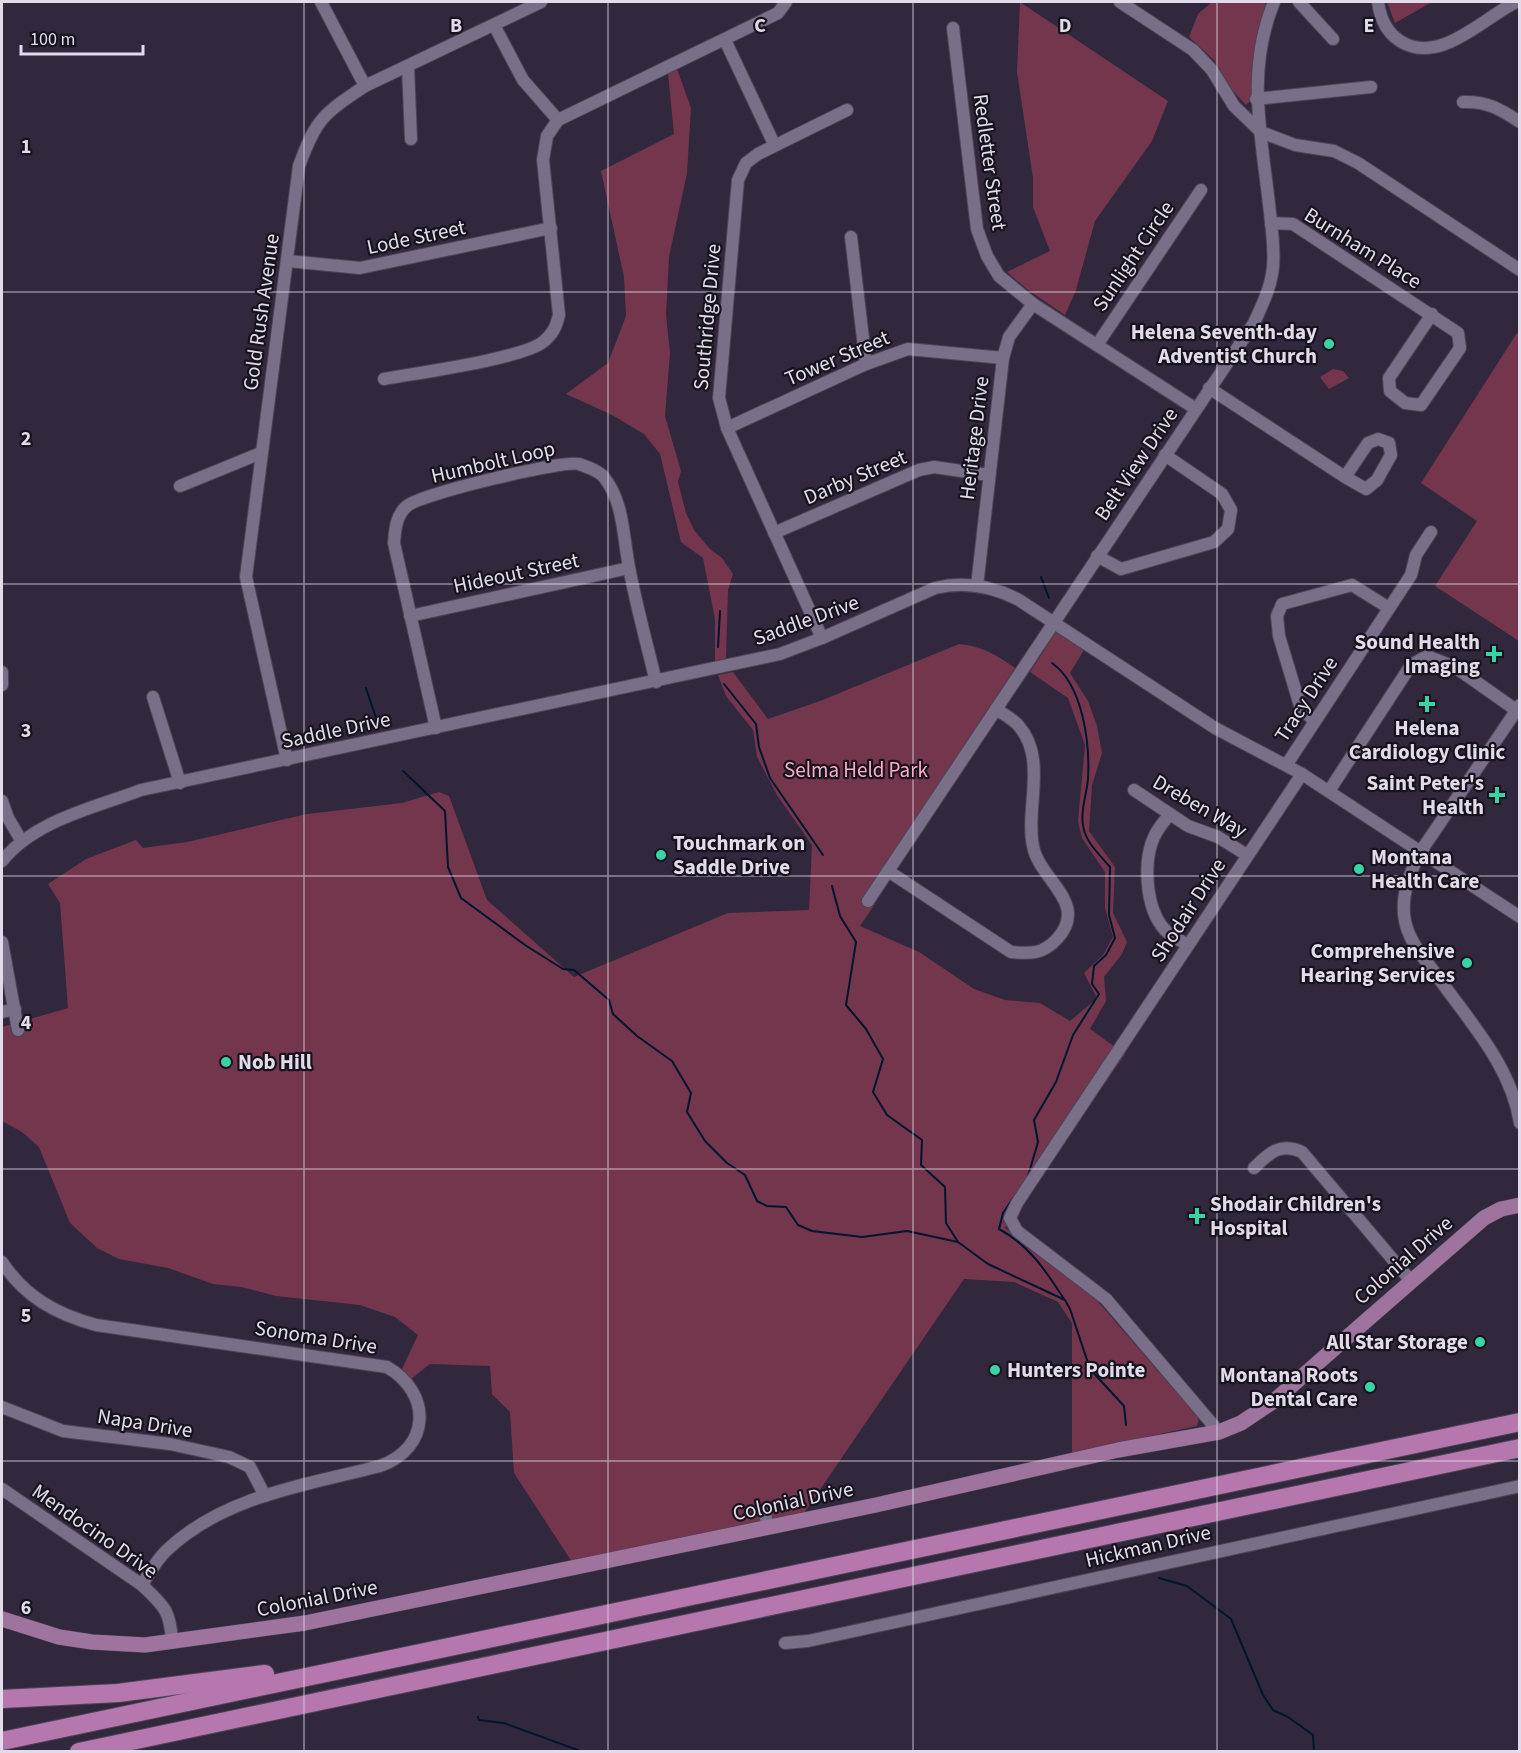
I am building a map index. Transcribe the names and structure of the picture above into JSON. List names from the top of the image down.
{
  "streets": {
    "main road": ["Colonial Drive"],
    "street": [
      "Redletter Street",
      "Lode Street",
      "Burnham Place",
      "Sunlight Circle",
      "Gold Rush Avenue",
      "Southridge Drive",
      "Tower Street",
      "Heritage Drive",
      "Humbolt Loop",
      "Belt View Drive",
      "Darby Street",
      "Hideout Street",
      "Saddle Drive",
      "Tracy Drive",
      "Dreben Way",
      "Shodair Drive",
      "Sonoma Drive",
      "Napa Drive",
      "Mendocino Drive",
      "Hickman Drive"
    ]
  },
  "crossings": [
    ["Redletter Street", "Sunlight Circle"],
    ["Redletter Street", "Heritage Drive"],
    ["Redletter Street", "Belt View Drive"],
    ["Lode Street", "Gold Rush Avenue"],
    ["Burnham Place", "Belt View Drive"],
    ["Gold Rush Avenue", "Saddle Drive"],
    ["Southridge Drive", "Tower Street"],
    ["Southridge Drive", "Darby Street"],
    ["Southridge Drive", "Saddle Drive"],
    ["Tower Street", "Heritage Drive"],
    ["Heritage Drive", "Darby Street"],
    ["Heritage Drive", "Saddle Drive"],
    ["Humbolt Loop", "Hideout Street"],
    ["Humbolt Loop", "Saddle Drive"],
    ["Belt View Drive", "Saddle Drive"],
    ["Saddle Drive", "Tracy Drive"],
    ["Saddle Drive", "Shodair Drive"],
    ["Dreben Way", "Shodair Drive"],
    ["Shodair Drive", "Colonial Drive"],
    ["Colonial Drive", "Mendocino Drive"],
    ["Sonoma Drive", "Napa Drive"],
    ["Sonoma Drive", "Mendocino Drive"]
  ],
  "parks": ["Selma Held Park"],
  "places": {
    "other": [
      "Helena Seventh-day Adventist Church",
      "Touchmark on Saddle Drive",
      "Montana Health Care",
      "Comprehensive Hearing Services",
      "Nob Hill",
      "All Star Storage",
      "Hunters Pointe",
      "Montana Roots Dental Care"
    ],
    "health": [
      "Sound Health Imaging",
      "Helena Cardiology Clinic",
      "Saint Peter's Health",
      "Shodair Children's Hospital"
    ]
  },
  "scale_bar": "100 m",
  "grid": {
    "columns": [
      "B",
      "C",
      "D",
      "E"
    ],
    "rows": [
      "1",
      "2",
      "3",
      "4",
      "5",
      "6"
    ]
  }
}
